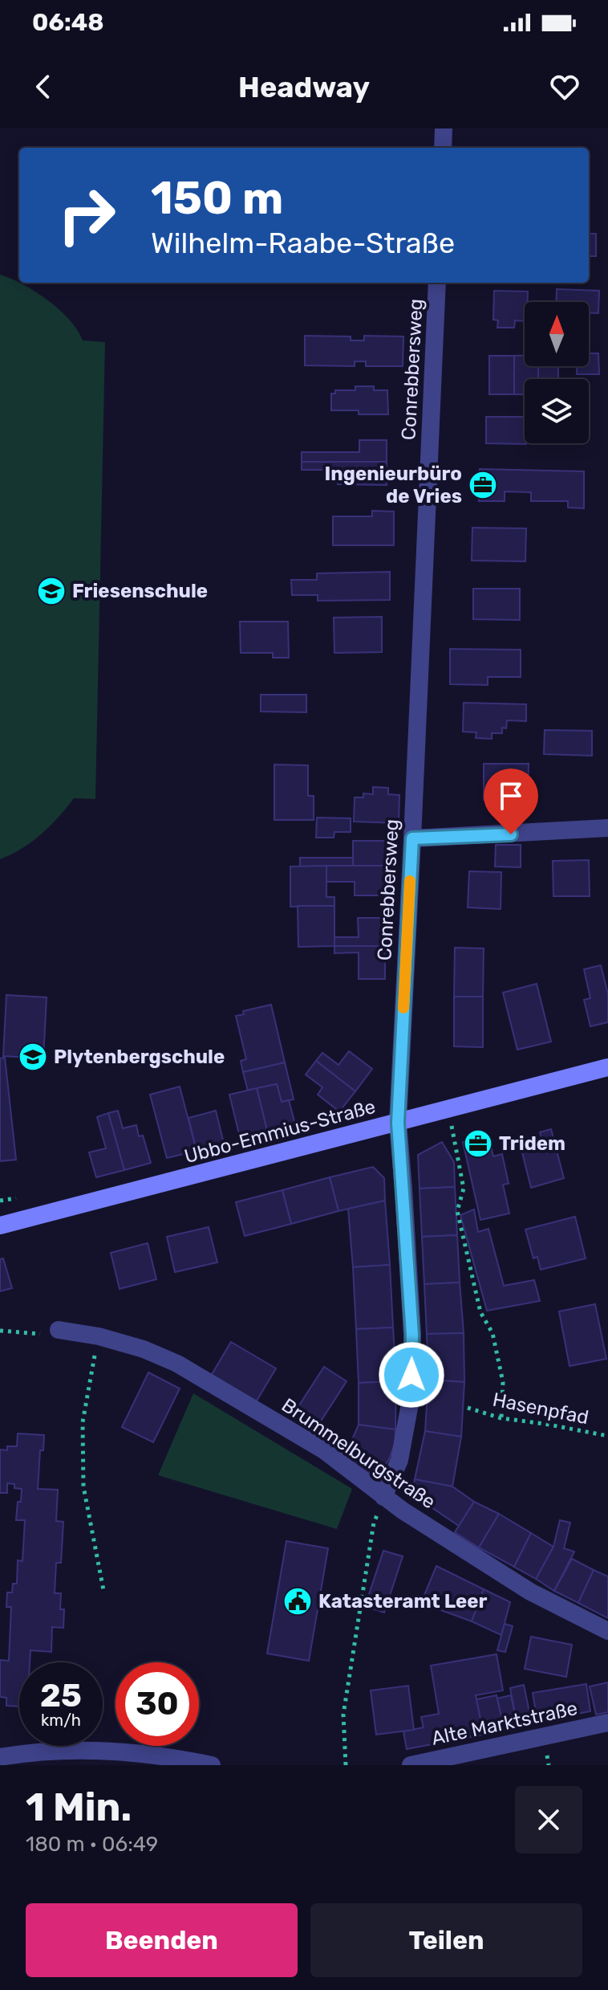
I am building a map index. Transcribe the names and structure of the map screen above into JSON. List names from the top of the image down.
{
  "streets": {
    "main road": ["Ubbo-Emmius-Straße"],
    "street": ["Conrebbersweg", "Brummelburgstraße", "Alte Marktstraße"],
    "path": ["Hasenpfad"]
  },
  "crossings": [
    ["Conrebbersweg", "Ubbo-Emmius-Straße"],
    ["Conrebbersweg", "Brummelburgstraße"]
  ],
  "places": {
    "office": ["Ingenieurbüro de Vries", "Tridem"],
    "school or university": ["Friesenschule", "Plytenbergschule"],
    "public building": ["Katasteramt Leer"]
  },
  "north": "top",
  "page": {
    "status": "06:48",
    "header": "Headway",
    "turn": ["150 m", "Wilhelm-Raabe-Straße"],
    "speed": "25 km/h",
    "limit": "30",
    "heading": ["1 Min.", "180 m · 06:49"],
    "buttons": ["Beenden", "Teilen"]
  }
}
